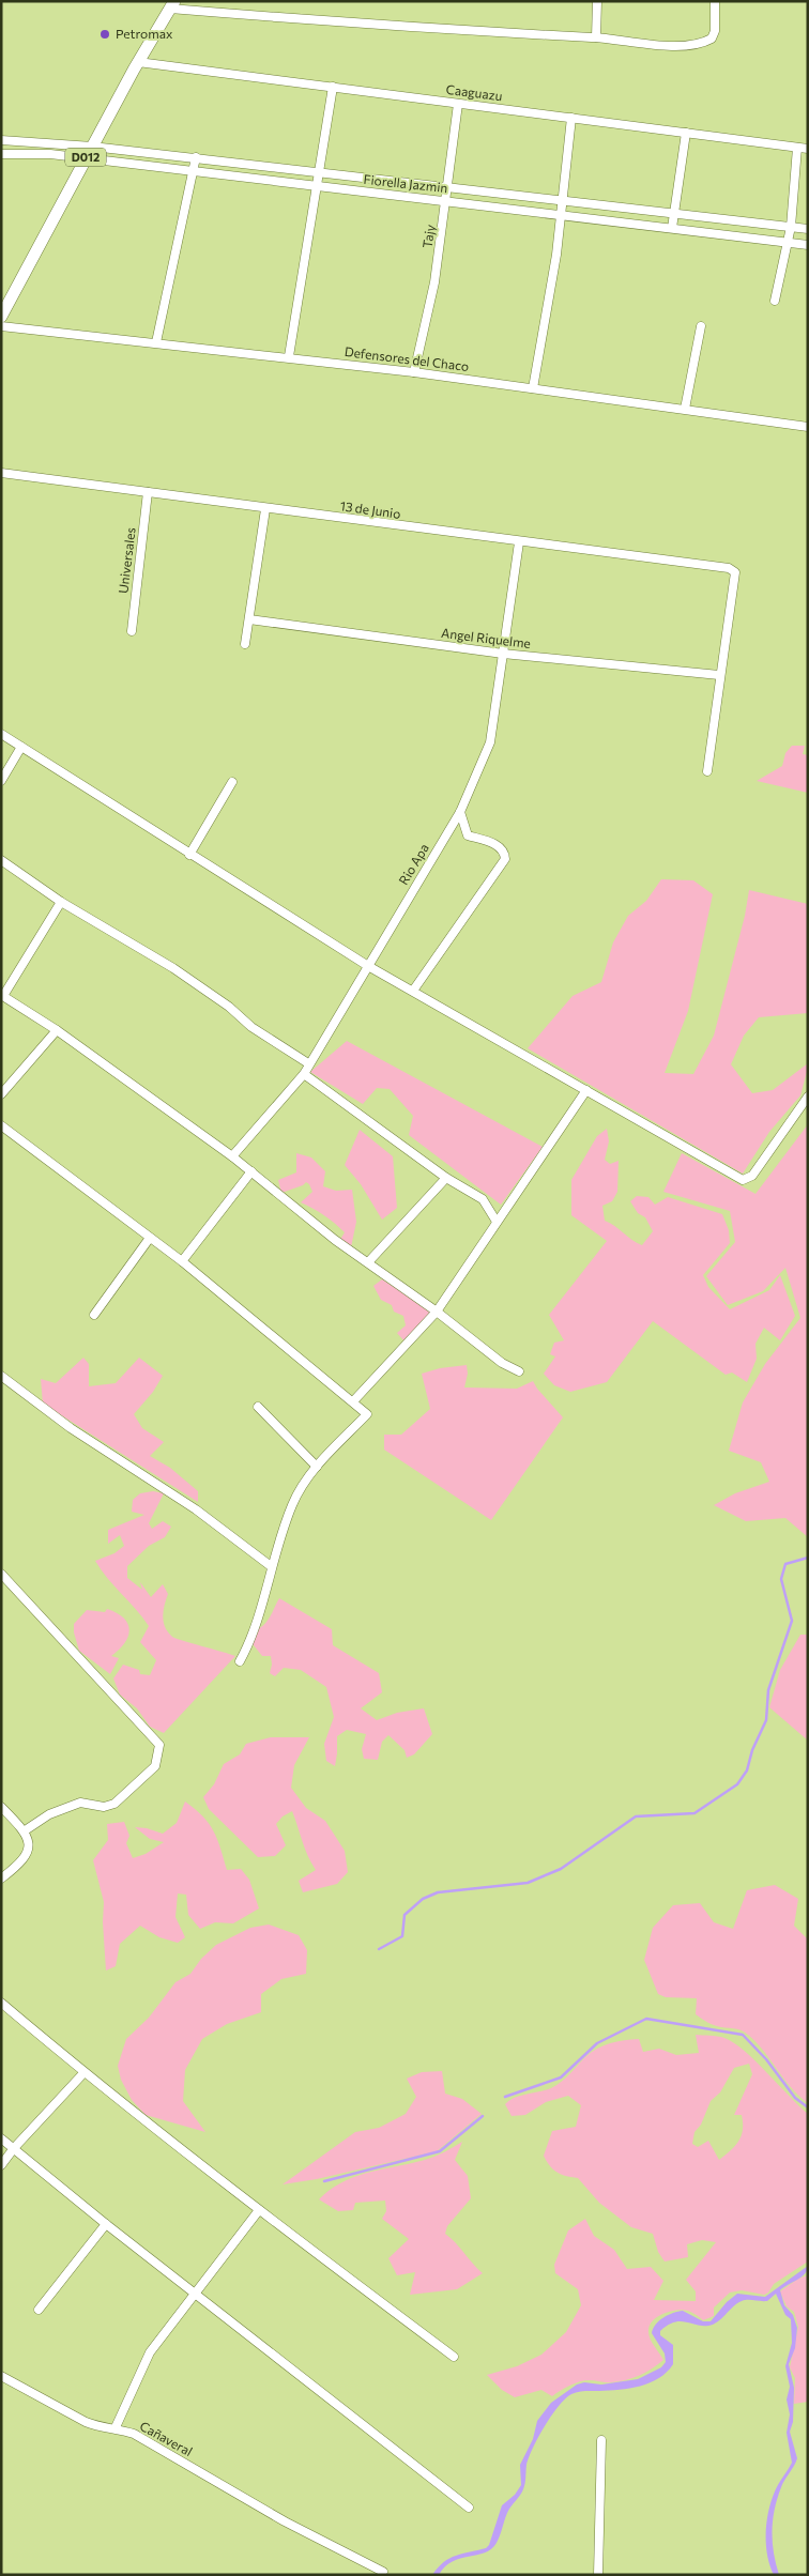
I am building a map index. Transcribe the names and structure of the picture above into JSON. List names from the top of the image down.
{
  "streets": {
    "main road": ["D012"],
    "street": [
      "Caaguazu",
      "Fiorella Jazmin",
      "Tajy",
      "Defensores del Chaco",
      "13 de Junio",
      "Universales",
      "Angel Riquelme",
      "Rio Apa",
      "Cañaveral"
    ]
  },
  "crossings": [
    ["Caaguazu", "D012"],
    ["Caaguazu", "Tajy"],
    ["D012", "Fiorella Jazmin"],
    ["Fiorella Jazmin", "Tajy"],
    ["Tajy", "Defensores del Chaco"],
    ["13 de Junio", "Universales"],
    ["13 de Junio", "Angel Riquelme"],
    ["13 de Junio", "Rio Apa"],
    ["Angel Riquelme", "Rio Apa"]
  ],
  "places": ["Petromax"]
}
